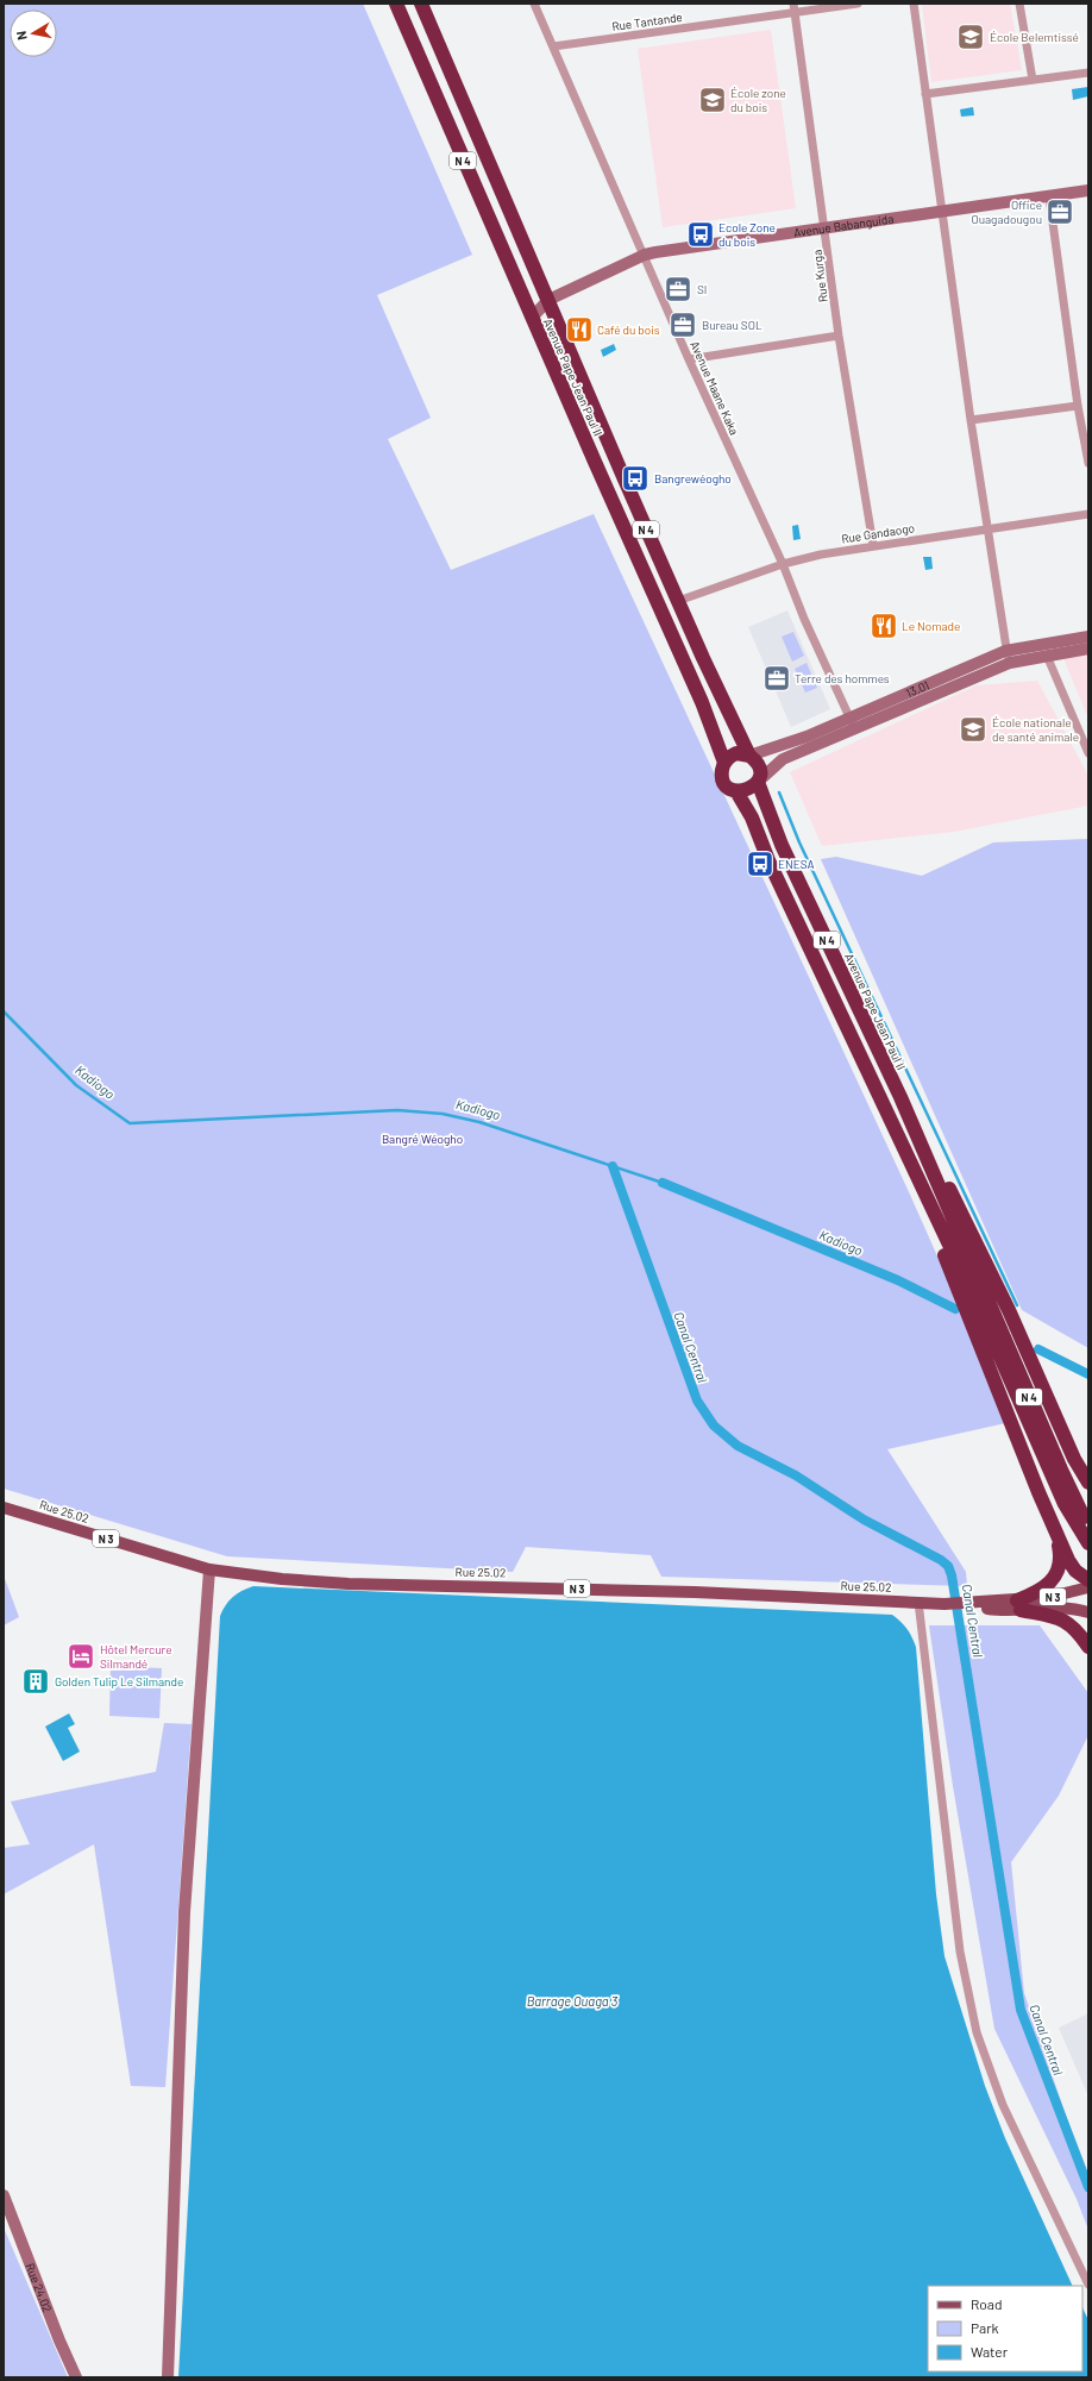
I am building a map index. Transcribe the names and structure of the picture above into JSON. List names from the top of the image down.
{
  "streets": {
    "highway": ["N 4", "Avenue Pape Jean Paul II"],
    "main road": ["Rue 25.02", "N 3"],
    "street": [
      "Rue Tantande",
      "Avenue Babanguida",
      "Rue Kurga",
      "Avenue Maane Kaka",
      "Rue Gandaogo",
      "13.01",
      "Rue 24.02"
    ]
  },
  "crossings": [
    ["Rue Tantande", "Rue Kurga"],
    ["Rue Tantande", "Avenue Maane Kaka"],
    ["N 4", "Avenue Pape Jean Paul II"],
    ["Avenue Babanguida", "Rue Kurga"],
    ["Avenue Babanguida", "Avenue Pape Jean Paul II"],
    ["Avenue Babanguida", "Avenue Maane Kaka"],
    ["Rue Kurga", "Rue Gandaogo"],
    ["Avenue Pape Jean Paul II", "Rue Gandaogo"],
    ["Avenue Pape Jean Paul II", "13.01"],
    ["Avenue Maane Kaka", "Rue Gandaogo"],
    ["Avenue Maane Kaka", "13.01"]
  ],
  "water": ["Kadiogo", "Canal Central", "Barrage Ouaga 3"],
  "parks": ["Bangré Wéogho"],
  "places": {
    "school or university": ["École Belemtissé", "École zone du bois", "École nationale de santé animale"],
    "office": [
      "Office Ouagadougou",
      "SI",
      "Bureau SOL",
      "Terre des hommes"
    ],
    "bus stop": ["Ecole Zone du bois", "Bangrewéogho", "ENESA"],
    "restaurant": ["Café du bois", "Le Nomade"],
    "hotel": ["Hôtel Mercure Silmandé"],
    "building": ["Golden Tulip Le Silmande"]
  },
  "legend": ["Road", "Park", "Water"],
  "north": "left"
}
